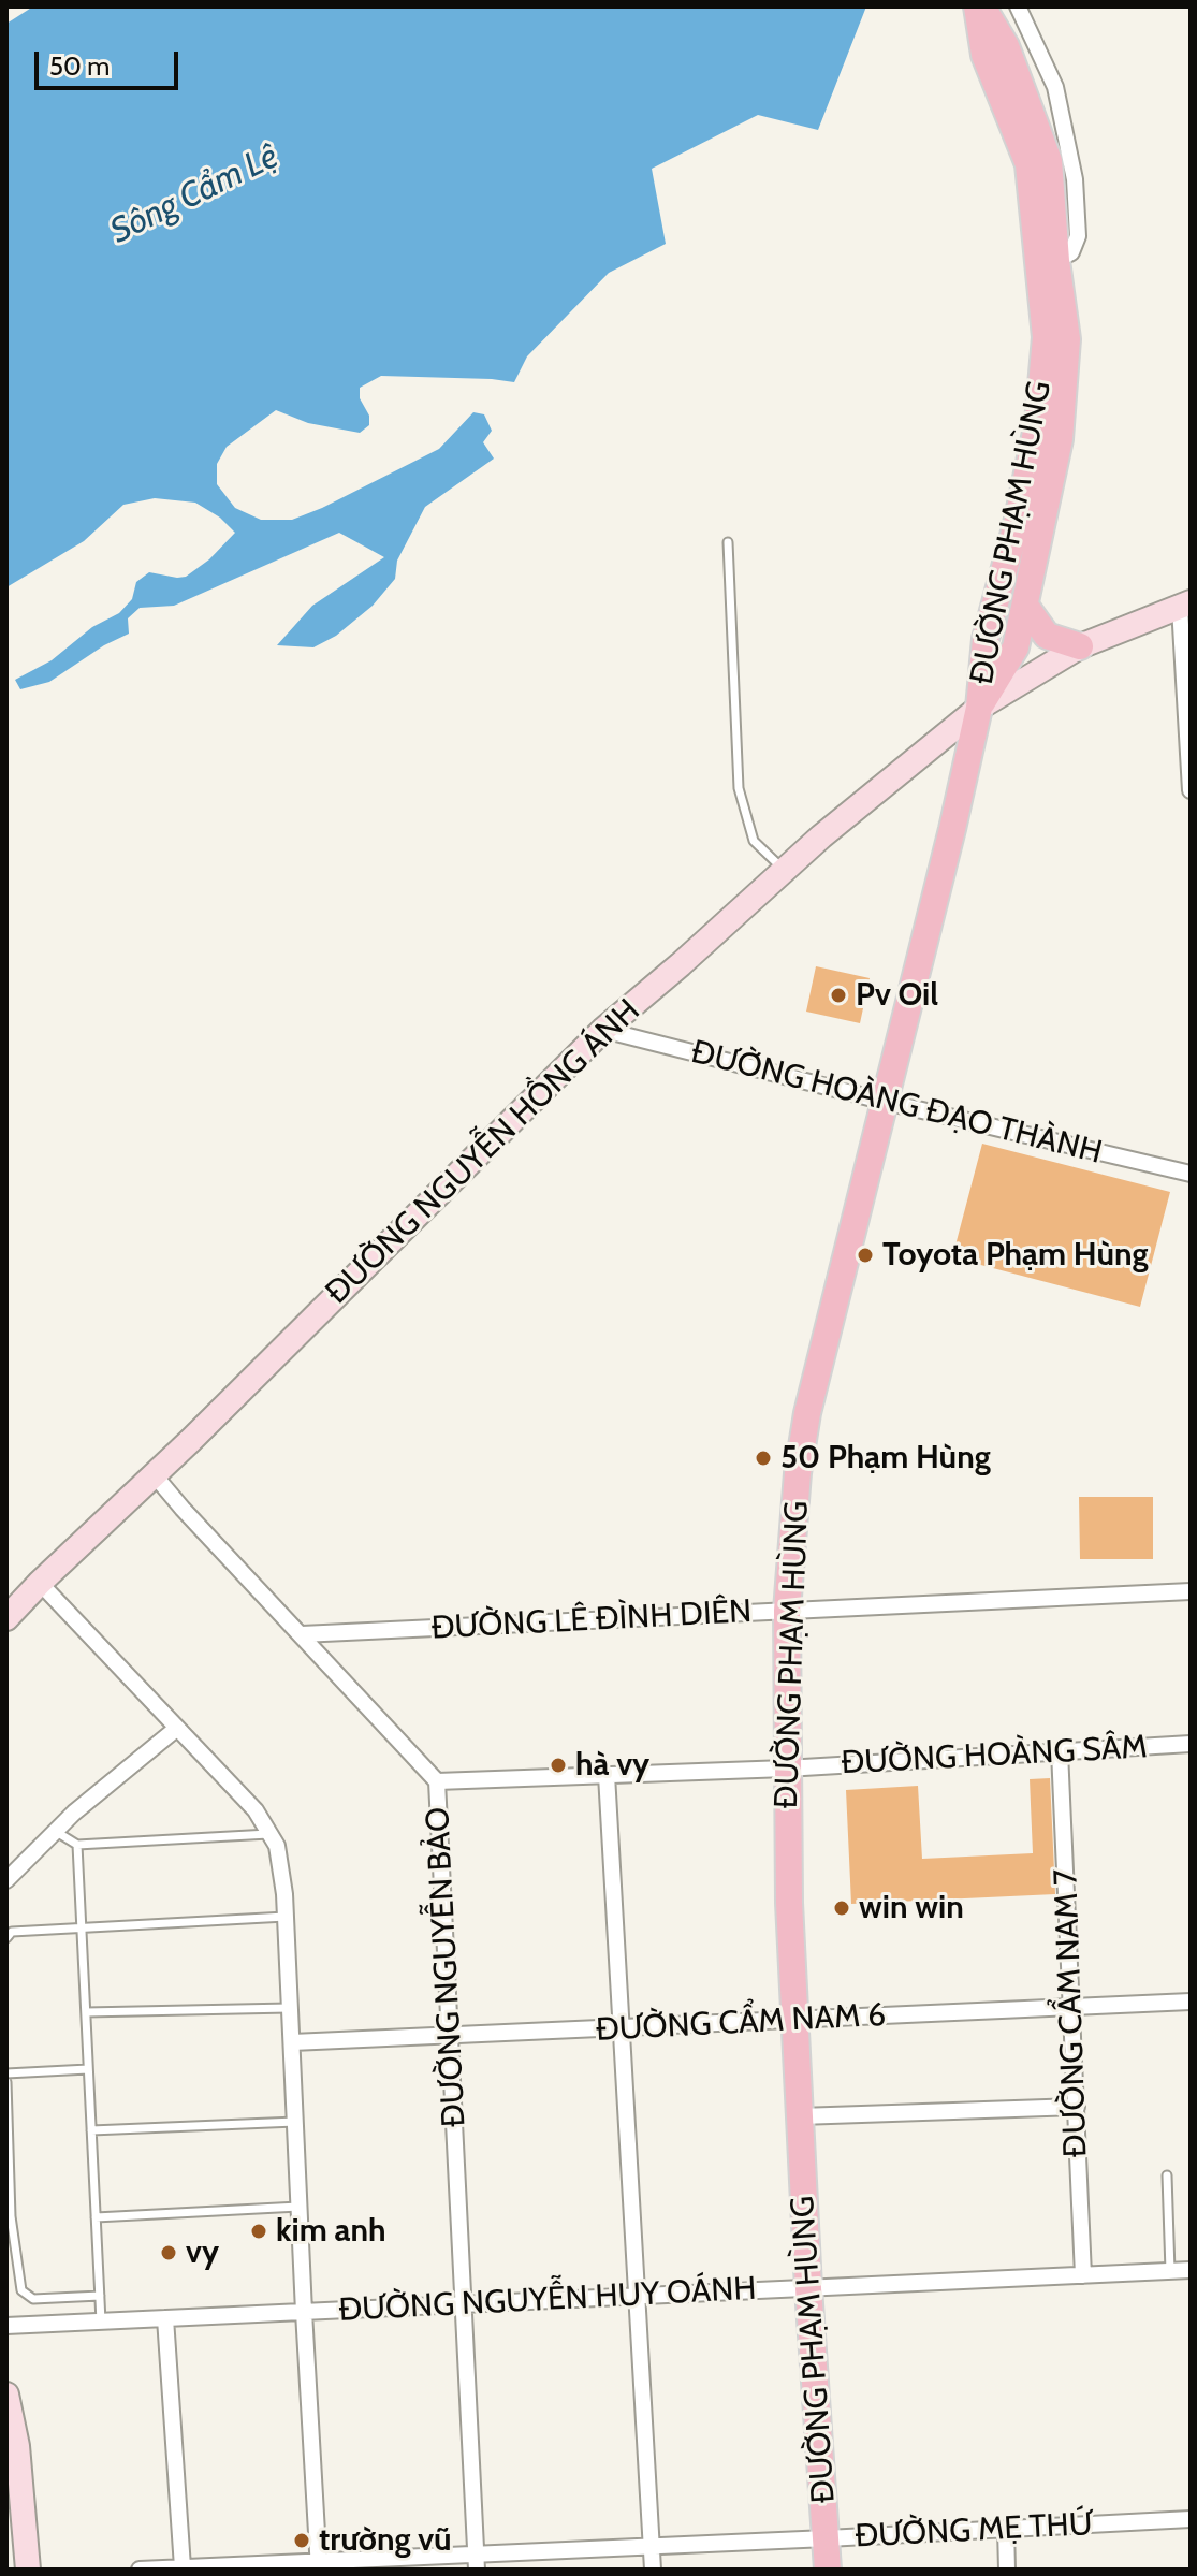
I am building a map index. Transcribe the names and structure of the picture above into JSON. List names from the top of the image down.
{
  "streets": {
    "main road": ["ĐƯỜNG PHẠM HÙNG"],
    "street": [
      "ĐƯỜNG HOÀNG ĐẠO THÀNH",
      "ĐƯỜNG NGUYỄN HỒNG ÁNH",
      "ĐƯỜNG LÊ ĐÌNH DIÊN",
      "ĐƯỜNG HOÀNG SÂM",
      "ĐƯỜNG NGUYỄN BẢO",
      "ĐƯỜNG CẨM NAM 7",
      "ĐƯỜNG CẨM NAM 6",
      "ĐƯỜNG NGUYỄN HUY OÁNH",
      "ĐƯỜNG MẸ THỨ"
    ]
  },
  "crossings": [
    ["ĐƯỜNG PHẠM HÙNG", "ĐƯỜNG HOÀNG ĐẠO THÀNH"],
    ["ĐƯỜNG PHẠM HÙNG", "ĐƯỜNG NGUYỄN HỒNG ÁNH"],
    ["ĐƯỜNG PHẠM HÙNG", "ĐƯỜNG LÊ ĐÌNH DIÊN"],
    ["ĐƯỜNG PHẠM HÙNG", "ĐƯỜNG HOÀNG SÂM"],
    ["ĐƯỜNG PHẠM HÙNG", "ĐƯỜNG CẨM NAM 6"],
    ["ĐƯỜNG PHẠM HÙNG", "ĐƯỜNG NGUYỄN HUY OÁNH"],
    ["ĐƯỜNG PHẠM HÙNG", "ĐƯỜNG MẸ THỨ"],
    ["ĐƯỜNG HOÀNG ĐẠO THÀNH", "ĐƯỜNG NGUYỄN HỒNG ÁNH"],
    ["ĐƯỜNG NGUYỄN HỒNG ÁNH", "ĐƯỜNG NGUYỄN BẢO"],
    ["ĐƯỜNG LÊ ĐÌNH DIÊN", "ĐƯỜNG NGUYỄN BẢO"],
    ["ĐƯỜNG HOÀNG SÂM", "ĐƯỜNG NGUYỄN BẢO"],
    ["ĐƯỜNG HOÀNG SÂM", "ĐƯỜNG CẨM NAM 7"],
    ["ĐƯỜNG NGUYỄN BẢO", "ĐƯỜNG CẨM NAM 6"],
    ["ĐƯỜNG NGUYỄN BẢO", "ĐƯỜNG NGUYỄN HUY OÁNH"],
    ["ĐƯỜNG NGUYỄN BẢO", "ĐƯỜNG MẸ THỨ"],
    ["ĐƯỜNG CẨM NAM 7", "ĐƯỜNG CẨM NAM 6"],
    ["ĐƯỜNG CẨM NAM 7", "ĐƯỜNG NGUYỄN HUY OÁNH"]
  ],
  "water": ["Sông Cẩm Lệ"],
  "places": [
    "Pv Oil",
    "Toyota Phạm Hùng",
    "50 Phạm Hùng",
    "hà vy",
    "win win",
    "kim anh",
    "vy",
    "trường vũ"
  ],
  "scale_bar": "50 m"
}
